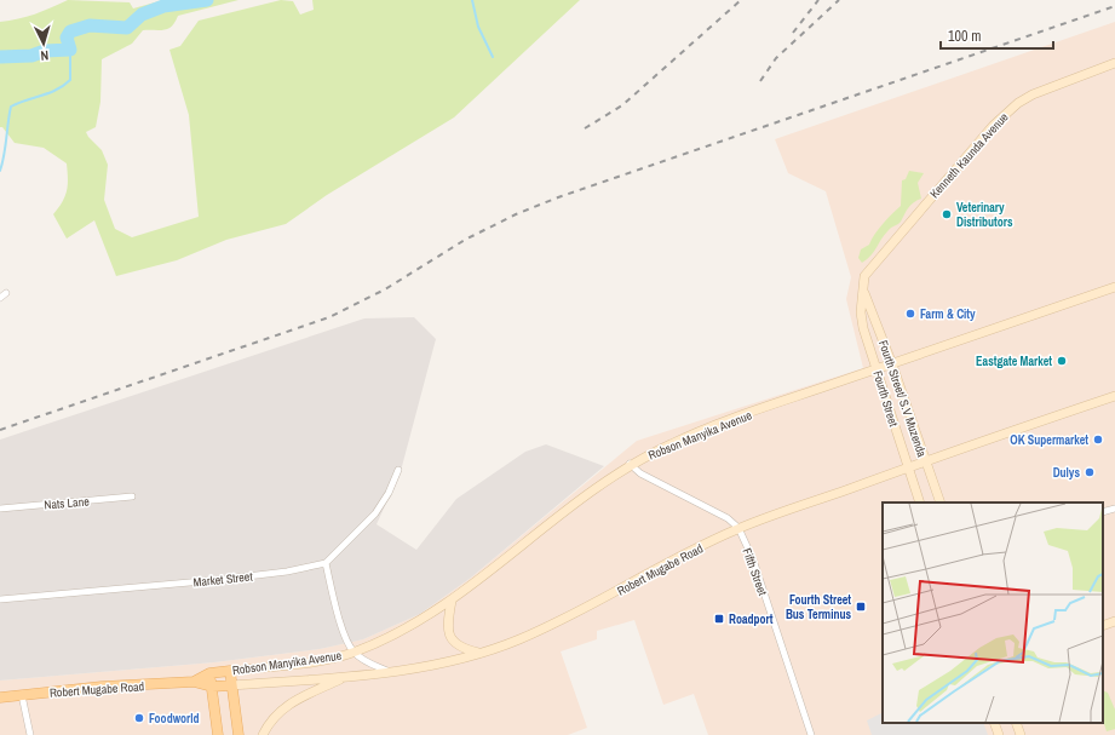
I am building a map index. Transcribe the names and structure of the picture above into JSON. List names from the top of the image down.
{
  "streets": {
    "main road": [
      "Kenneth Kaunda Avenue",
      "Fourth Street",
      "Fourth Street/ S.V Muzenda",
      "Robson Manyika Avenue",
      "Robert Mugabe Road"
    ],
    "street": ["Nats Lane", "Fifth Street", "Market Street"]
  },
  "crossings": [
    ["Kenneth Kaunda Avenue", "Fourth Street"],
    ["Kenneth Kaunda Avenue", "Fourth Street/ S.V Muzenda"],
    ["Fourth Street", "Fourth Street/ S.V Muzenda"],
    ["Fourth Street", "Robson Manyika Avenue"],
    ["Fourth Street", "Robert Mugabe Road"],
    ["Fourth Street/ S.V Muzenda", "Robson Manyika Avenue"],
    ["Fourth Street/ S.V Muzenda", "Robert Mugabe Road"],
    ["Robson Manyika Avenue", "Robert Mugabe Road"],
    ["Robert Mugabe Road", "Fifth Street"]
  ],
  "places": {
    "other": [
      "Veterinary Distributors",
      "Farm & City",
      "Eastgate Market",
      "OK Supermarket",
      "Dulys",
      "Foodworld"
    ],
    "transit": ["Fourth Street Bus Terminus", "Roadport"]
  },
  "scale_bar": "100 m",
  "north": "bottom"
}
